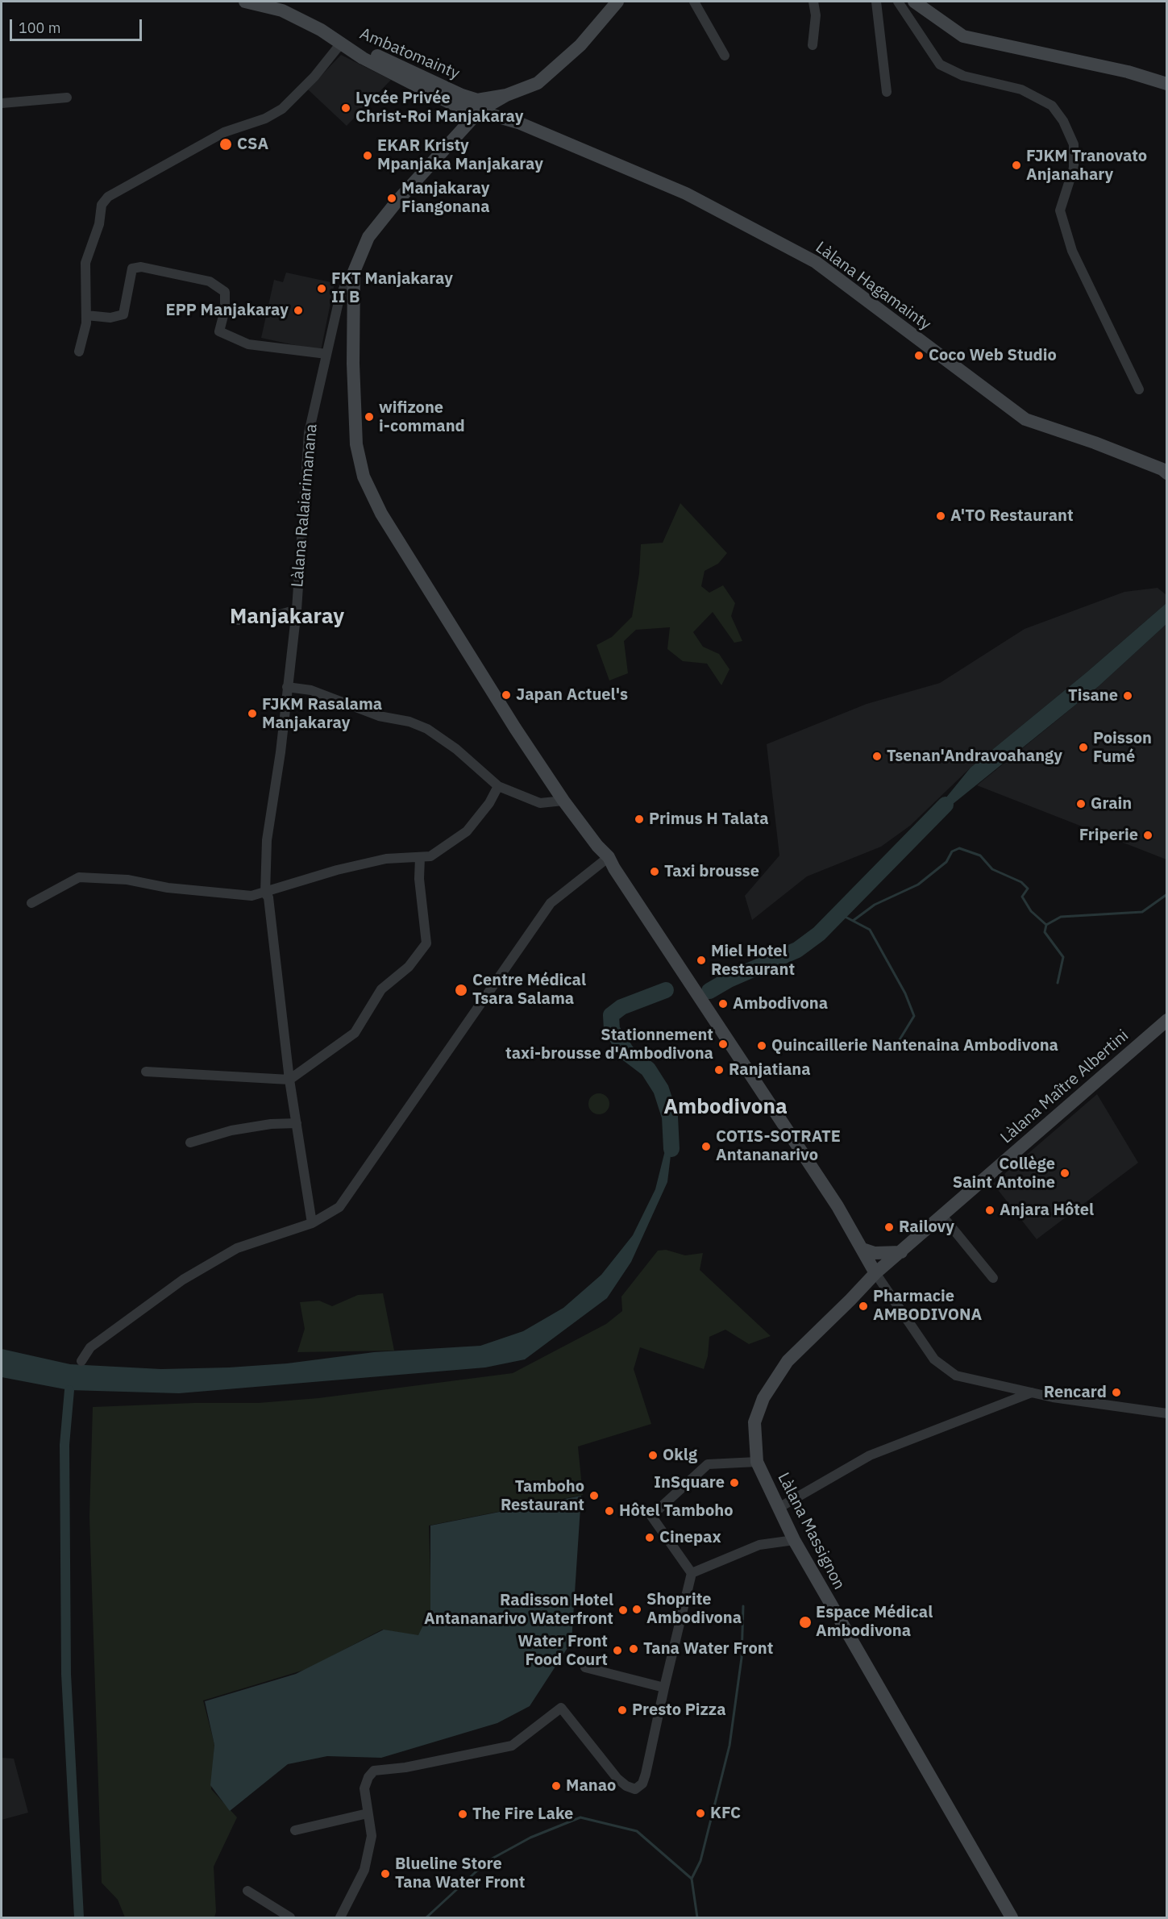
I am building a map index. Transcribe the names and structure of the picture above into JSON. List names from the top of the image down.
{
  "streets": {
    "main road": [
      "Ambatomainty",
      "Làlana Hagamainty",
      "Làlana Maître Albertini",
      "Làlana Massignon"
    ],
    "street": ["Làlana Ralaiarimanana"]
  },
  "crossings": [
    ["Ambatomainty", "Làlana Hagamainty"],
    ["Làlana Maître Albertini", "Làlana Massignon"]
  ],
  "districts": ["Manjakaray", "Ambodivona"],
  "places": [
    "Lycée Privée Christ-Roi Manjakaray",
    "CSA",
    "EKAR Kristy Mpanjaka Manjakaray",
    "FJKM Tranovato Anjanahary",
    "Manjakaray Fiangonana",
    "FKT Manjakaray II B",
    "EPP Manjakaray",
    "Coco Web Studio",
    "wifizone i-command",
    "A'TO Restaurant",
    "Japan Actuel's",
    "Tisane",
    "FJKM Rasalama Manjakaray",
    "Poisson Fumé",
    "Tsenan'Andravoahangy",
    "Grain",
    "Primus H Talata",
    "Friperie",
    "Taxi brousse",
    "Miel Hotel Restaurant",
    "Centre Médical Tsara Salama",
    "Ambodivona",
    "Stationnement taxi-brousse d'Ambodivona",
    "Quincaillerie Nantenaina Ambodivona",
    "Ranjatiana",
    "COTIS-SOTRATE Antananarivo",
    "Collège Saint Antoine",
    "Anjara Hôtel",
    "Railovy",
    "Pharmacie AMBODIVONA",
    "Rencard",
    "Oklg",
    "InSquare",
    "Tamboho Restaurant",
    "Hôtel Tamboho",
    "Cinepax",
    "Shoprite Ambodivona",
    "Radisson Hotel Antananarivo Waterfront",
    "Espace Médical Ambodivona",
    "Tana Water Front",
    "Water Front Food Court",
    "Presto Pizza",
    "Manao",
    "KFC",
    "The Fire Lake",
    "Blueline Store Tana Water Front"
  ],
  "scale_bar": "100 m"
}
